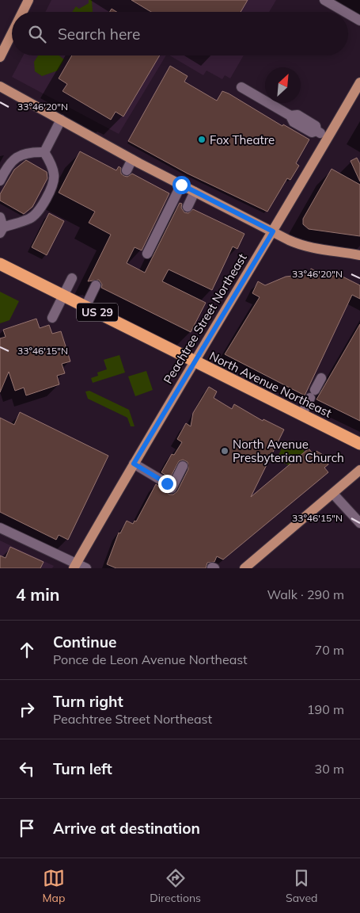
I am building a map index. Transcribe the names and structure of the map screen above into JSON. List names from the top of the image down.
{
  "streets": {
    "highway": ["US 29", "North Avenue Northeast"],
    "main road": ["Peachtree Street Northeast"]
  },
  "crossings": [
    ["Peachtree Street Northeast", "North Avenue Northeast"]
  ],
  "places": ["Fox Theatre", "North Avenue Presbyterian Church"],
  "north": "top right",
  "page": {
    "search": "Search here",
    "heading": ["4 min", "Walk · 290 m"],
    "list": [
      ["Continue", "Ponce de Leon Avenue Northeast", "70 m"],
      ["Turn right", "Peachtree Street Northeast", "190 m"],
      ["Turn left", "30 m"],
      "Arrive at destination"
    ],
    "nav": ["Map", "Directions", "Saved"]
  },
  "coordinates": ["33°46'20\"N", "33°46'15\"N"]
}
